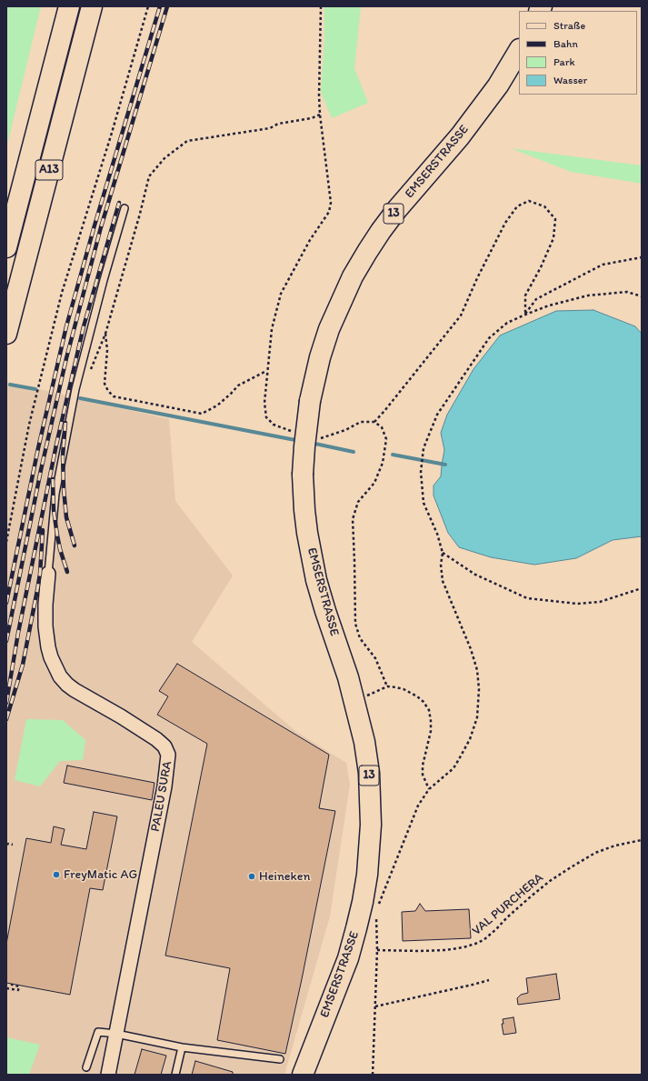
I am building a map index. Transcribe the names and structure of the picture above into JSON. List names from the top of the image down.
{
  "streets": {
    "main road": ["EMSERSTRASSE", "A13", "13"],
    "street": ["PALEU SURA"],
    "path": ["VAL PURCHERA"]
  },
  "places": ["FreyMatic AG", "Heineken"],
  "legend": [
    "Straße",
    "Bahn",
    "Park",
    "Wasser"
  ]
}
